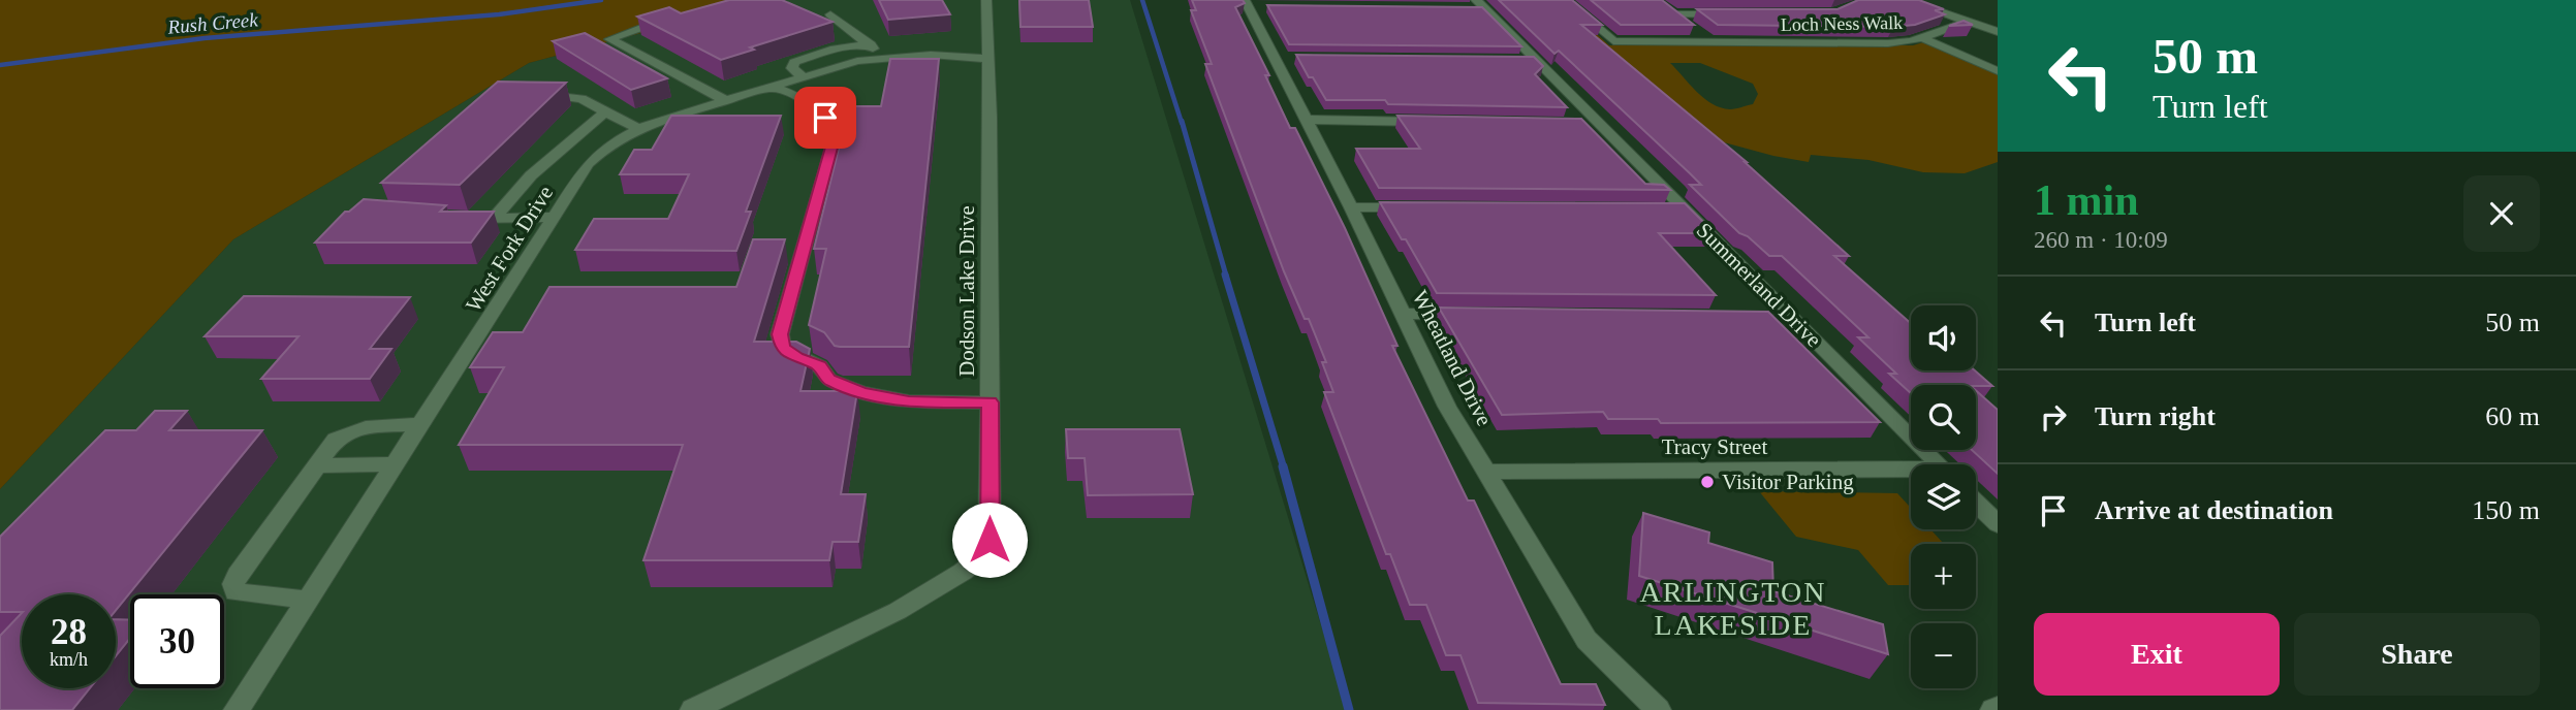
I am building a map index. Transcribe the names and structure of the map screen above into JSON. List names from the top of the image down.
{
  "streets": {
    "street": [
      "Loch Ness Walk",
      "West Fork Drive",
      "Summerland Drive",
      "Dodson Lake Drive",
      "Wheatland Drive",
      "Tracy Street"
    ]
  },
  "crossings": [
    ["West Fork Drive", "Dodson Lake Drive"],
    ["Wheatland Drive", "Tracy Street"]
  ],
  "districts": ["ARLINGTON LAKESIDE"],
  "water": ["Rush Creek"],
  "places": ["Visitor Parking"],
  "page": {
    "turn": ["50 m", "Turn left"],
    "heading": ["1 min", "260 m · 10:09"],
    "list": [
      {
        "name": "Turn left",
        "value": "50 m"
      },
      {
        "name": "Turn right",
        "value": "60 m"
      },
      {
        "name": "Arrive at destination",
        "value": "150 m"
      }
    ],
    "map_buttons": ["+", "−"],
    "speed": "28 km/h",
    "limit": "30",
    "buttons": ["Exit", "Share"]
  }
}
